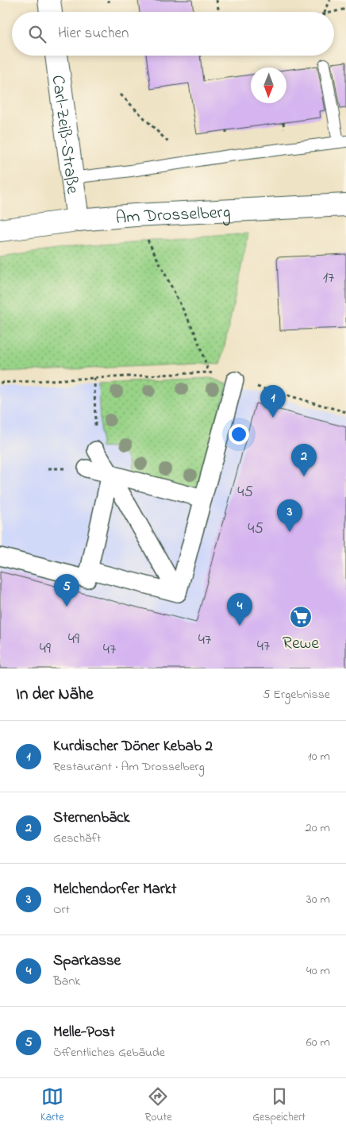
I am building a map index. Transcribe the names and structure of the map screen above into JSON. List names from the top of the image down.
{
  "streets": {
    "street": ["Carl-Zeiß-Straße", "Am Drosselberg"]
  },
  "crossings": [
    ["Carl-Zeiß-Straße", "Am Drosselberg"]
  ],
  "places": {
    "supermarket": ["Rewe"]
  },
  "house_numbers": [
    "17",
    "45",
    "45",
    "49",
    "47",
    "47",
    "49",
    "47"
  ],
  "north": "bottom",
  "page": {
    "search": "Hier suchen",
    "pins": [
      "1",
      "2",
      "3",
      "5",
      "4"
    ],
    "heading": ["In der Nähe", "5 Ergebnisse"],
    "list": [
      {
        "mark": "1",
        "name": "Kurdischer Döner Kebab 2",
        "note": "Restaurant · Am Drosselberg",
        "value": "10 m"
      },
      {
        "mark": "2",
        "name": "Sternenbäck",
        "note": "Geschäft",
        "value": "20 m"
      },
      {
        "mark": "3",
        "name": "Melchendorfer Markt",
        "note": "Ort",
        "value": "30 m"
      },
      {
        "mark": "4",
        "name": "Sparkasse",
        "note": "Bank",
        "value": "40 m"
      },
      {
        "mark": "5",
        "name": "Melle-Post",
        "note": "Öffentliches Gebäude",
        "value": "60 m"
      }
    ],
    "nav": ["Karte", "Route", "Gespeichert"]
  }
}
